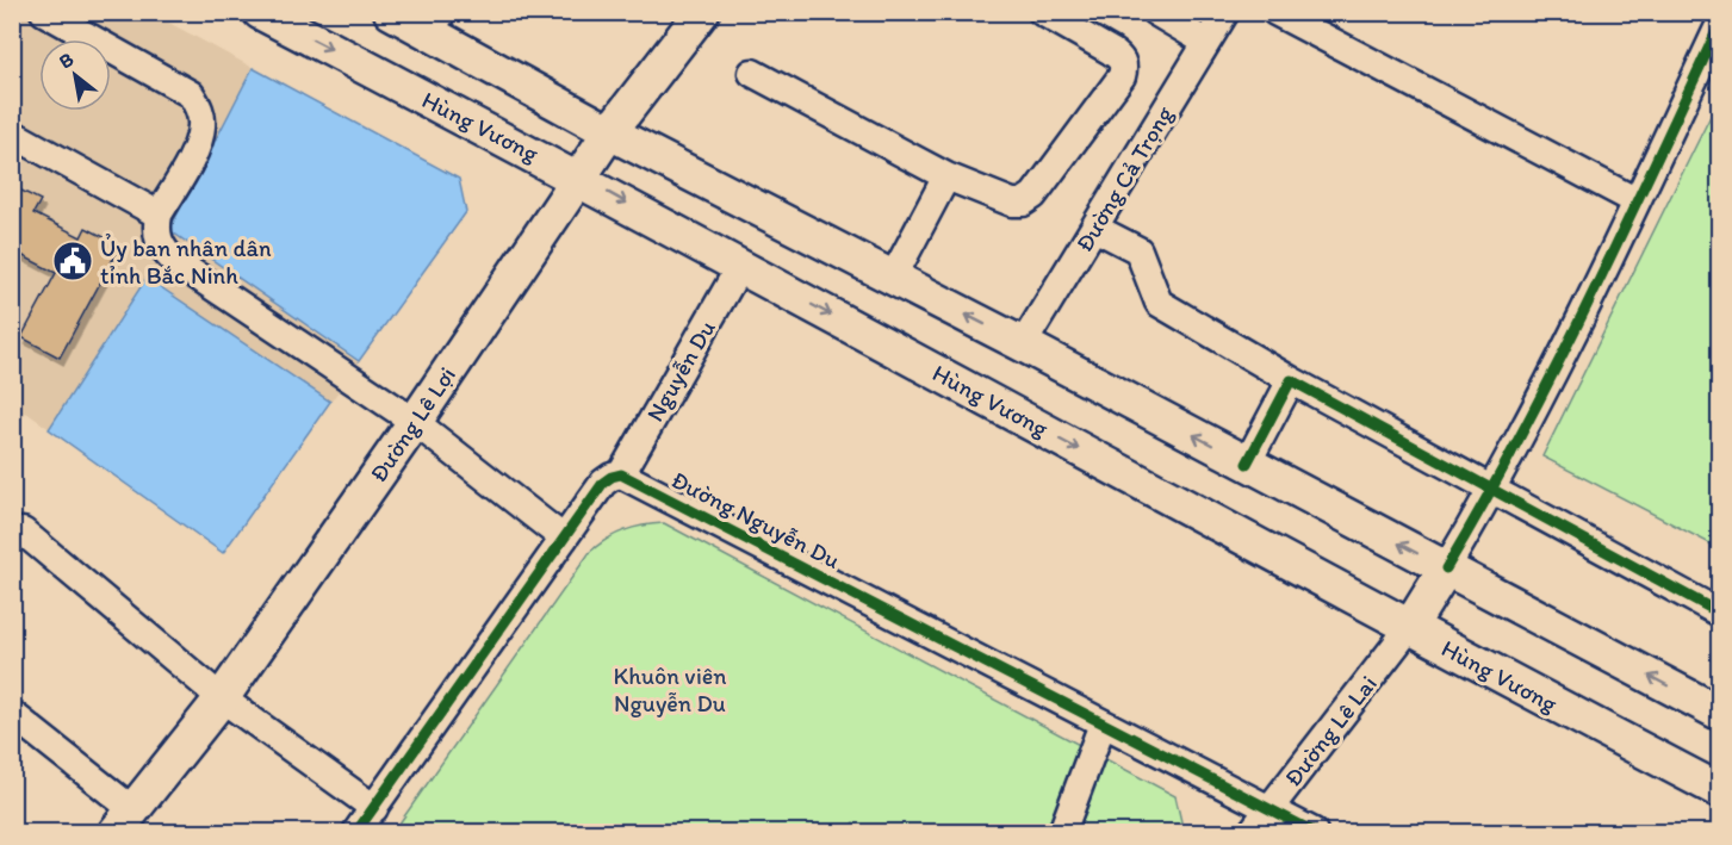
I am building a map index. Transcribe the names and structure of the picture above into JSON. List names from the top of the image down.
{
  "streets": {
    "main road": ["Hùng Vương", "Đường Lê Lợi"],
    "street": [
      "Đường Cả Trọng",
      "Nguyễn Du",
      "Đường Nguyễn Du",
      "Đường Lê Lai"
    ]
  },
  "crossings": [
    ["Hùng Vương", "Nguyễn Du"],
    ["Hùng Vương", "Đường Lê Lợi"],
    ["Hùng Vương", "Đường Lê Lai"],
    ["Nguyễn Du", "Đường Nguyễn Du"],
    ["Đường Nguyễn Du", "Đường Lê Lai"]
  ],
  "parks": ["Khuôn viên Nguyễn Du"],
  "places": {
    "public building": ["Ủy ban nhân dân tỉnh Bắc Ninh"]
  },
  "north": "top left"
}
